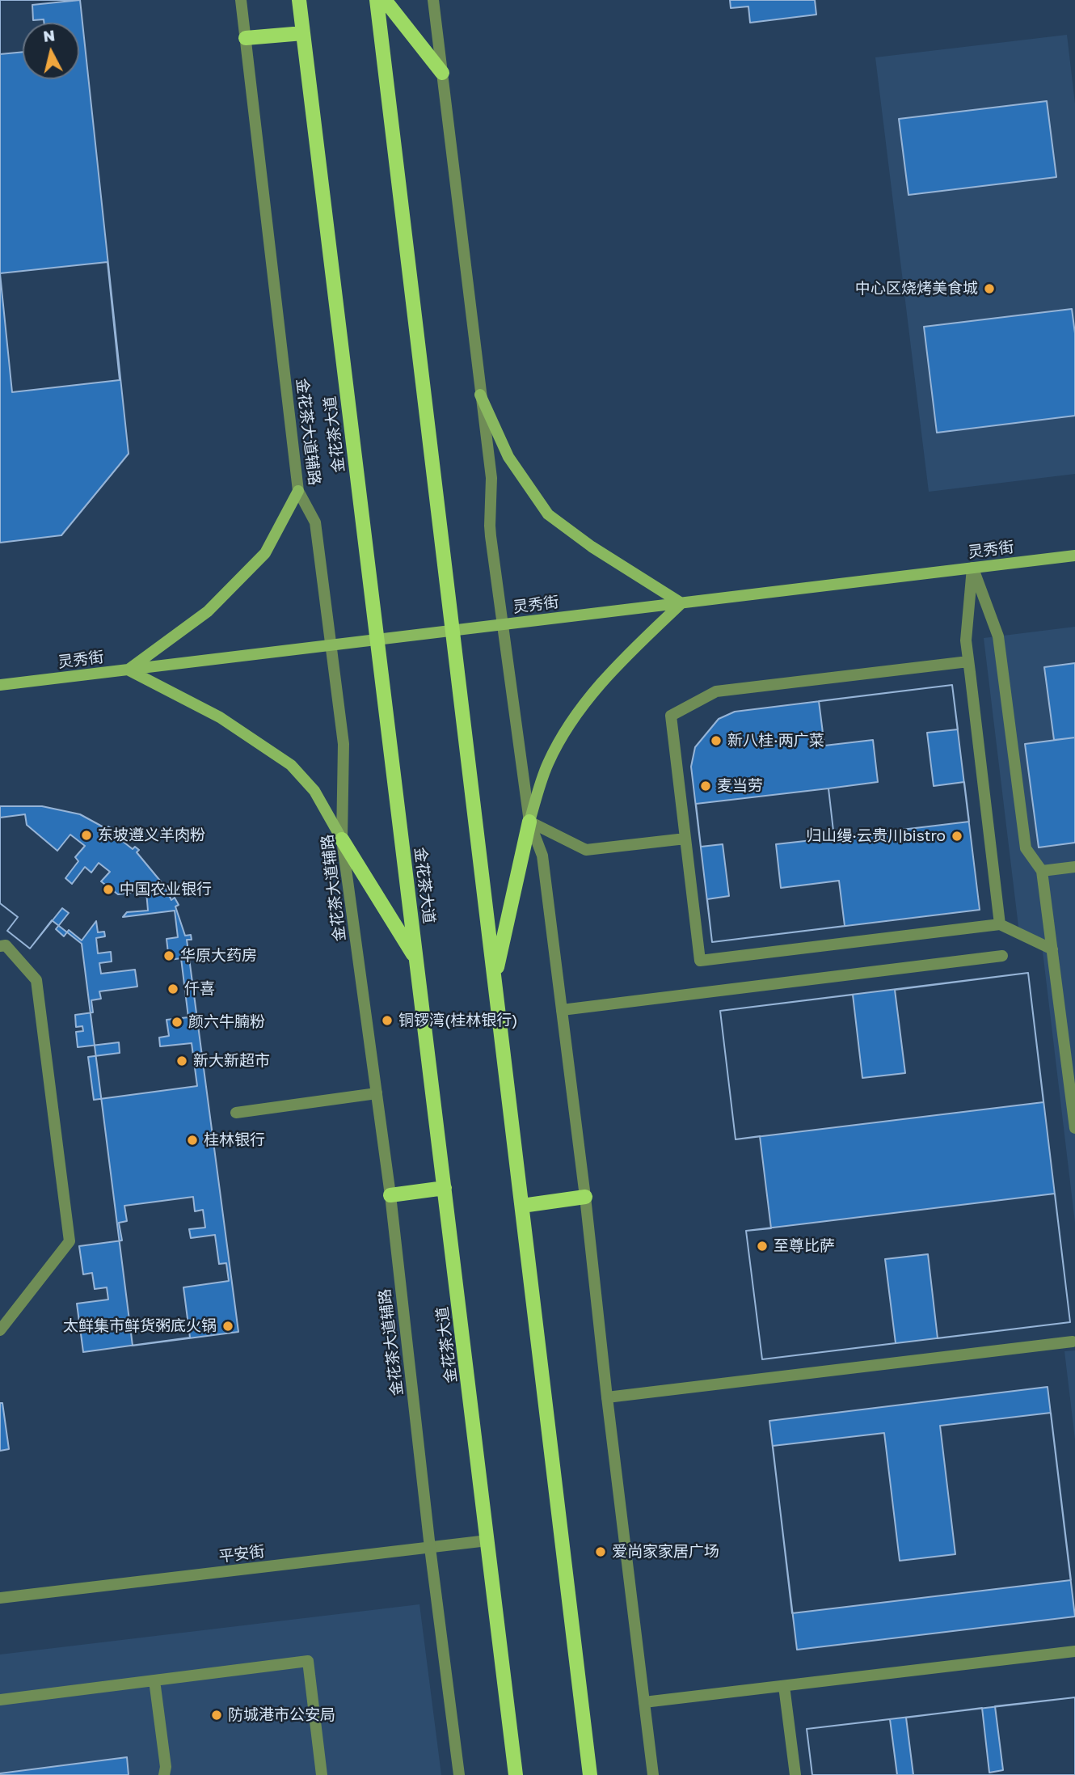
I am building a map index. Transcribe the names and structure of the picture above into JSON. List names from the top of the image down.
{
  "streets": {
    "main road": ["金花茶大道", "灵秀街"],
    "street": ["金花茶大道辅路", "平安街"]
  },
  "crossings": [
    ["金花茶大道辅路", "灵秀街"],
    ["金花茶大道辅路", "平安街"],
    ["金花茶大道", "灵秀街"],
    ["金花茶大道", "平安街"]
  ],
  "places": [
    "中心区烧烤美食城",
    "新八桂·两广菜",
    "麦当劳",
    "东坡遵义羊肉粉",
    "归山缦·云贵川bistro",
    "中国农业银行",
    "华原大药房",
    "仟喜",
    "铜锣湾(桂林银行)",
    "颜六牛腩粉",
    "新大新超市",
    "桂林银行",
    "至尊比萨",
    "太鲜集市鲜货粥底火锅",
    "爱尚家家居广场",
    "防城港市公安局"
  ],
  "north": "top"
}
